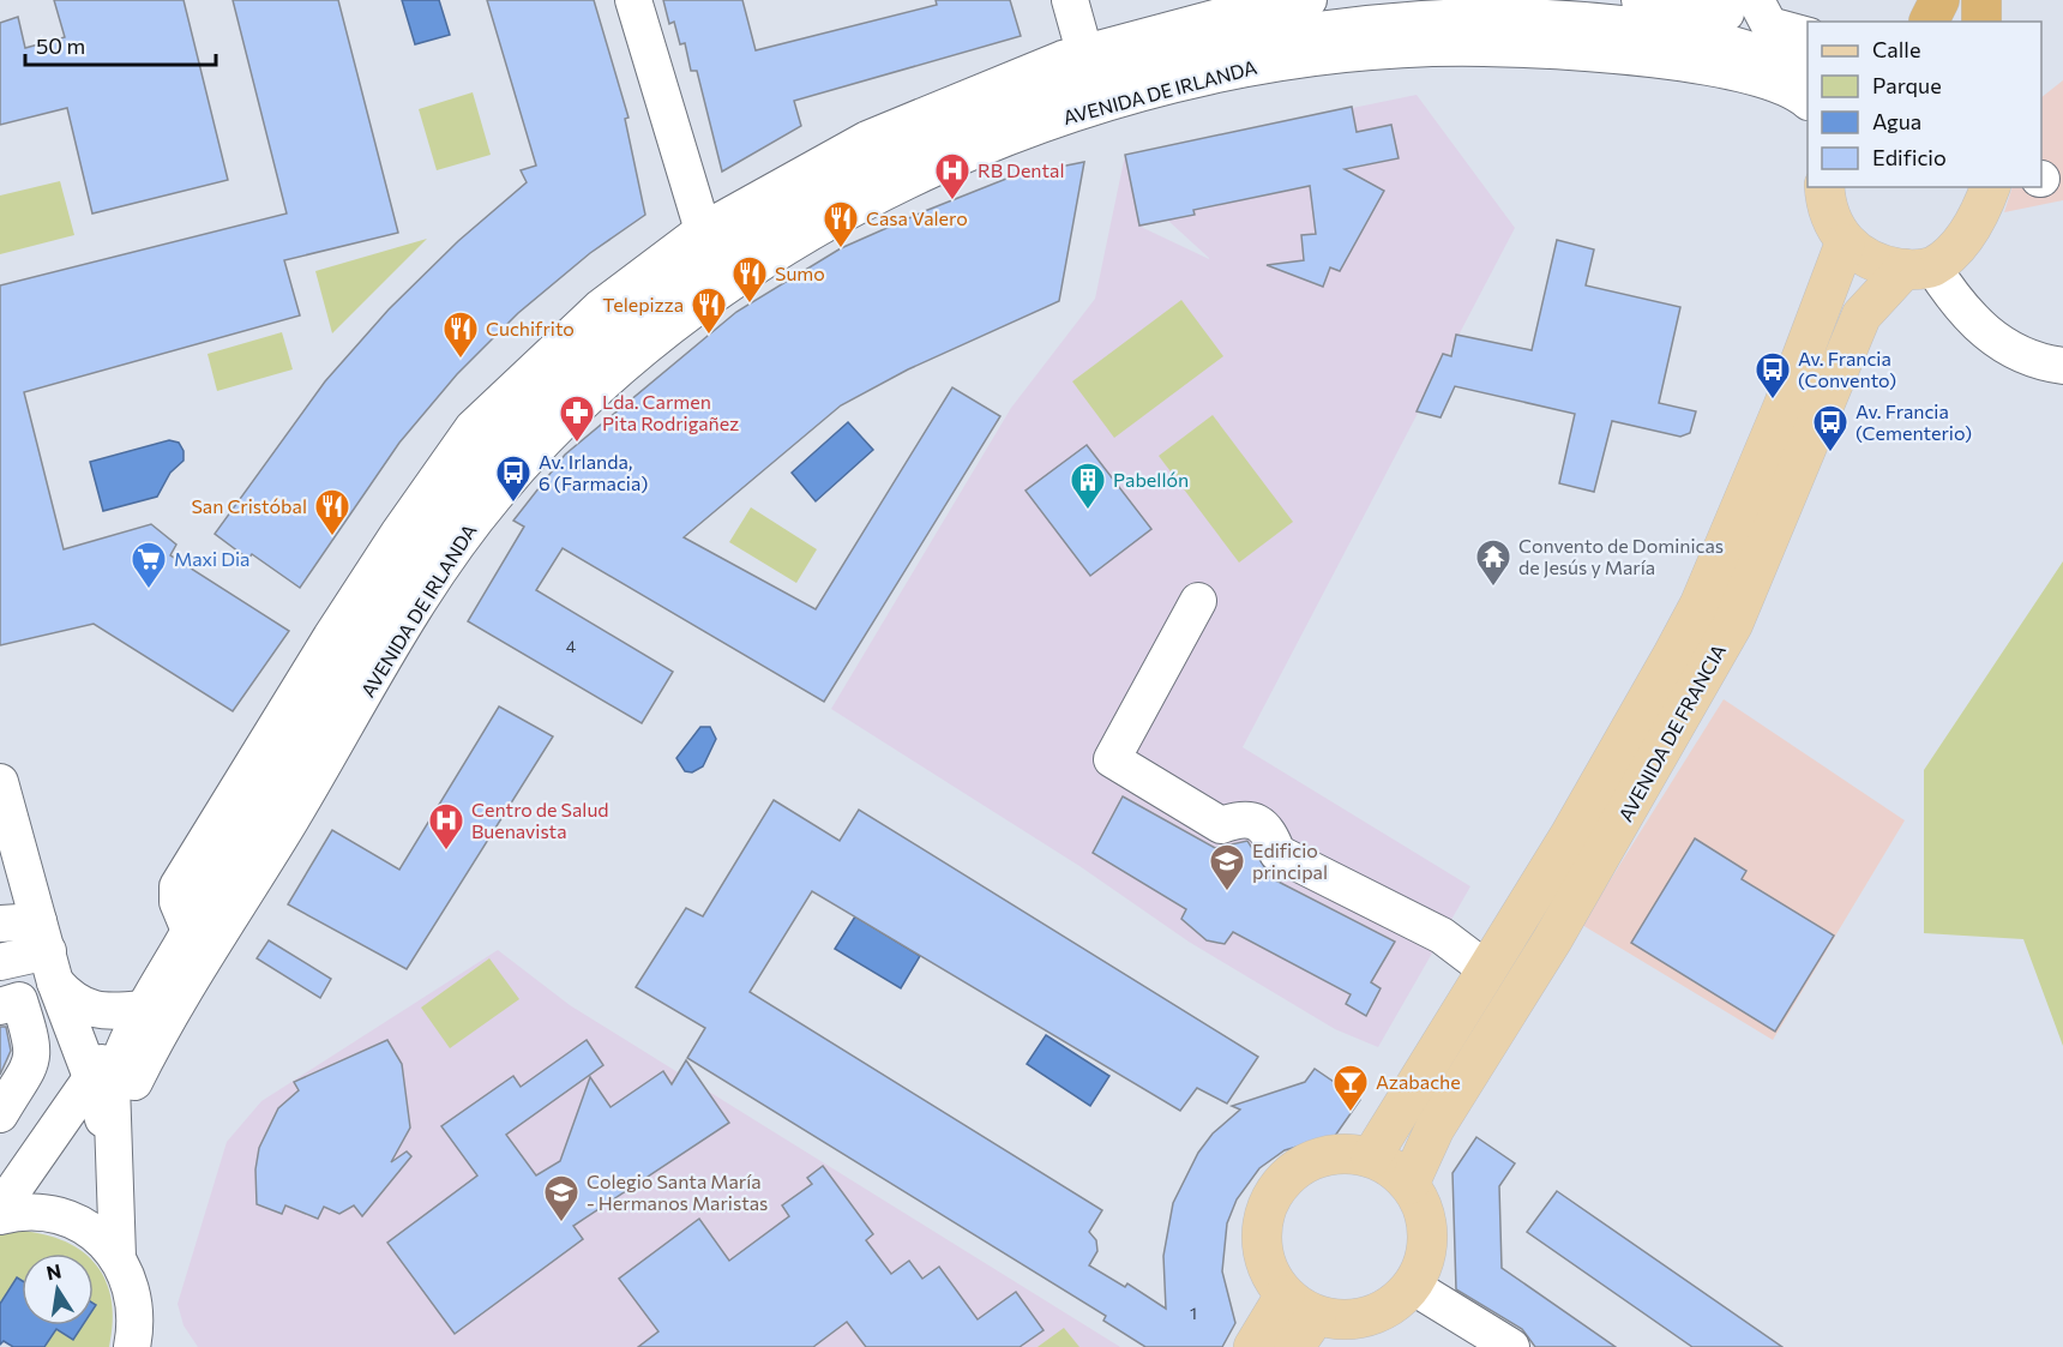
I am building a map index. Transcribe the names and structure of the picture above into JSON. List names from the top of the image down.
{
  "streets": {
    "main road": ["AVENIDA DE FRANCIA"],
    "street": ["AVENIDA DE IRLANDA"]
  },
  "places": {
    "hospital": ["RB Dental", "Centro de Salud Buenavista"],
    "restaurant": [
      "Casa Valero",
      "Sumo",
      "Telepizza",
      "Cuchifrito",
      "San Cristóbal"
    ],
    "bus stop": ["Av. Francia (Convento)", "Av. Francia (Cementerio)", "Av. Irlanda, 6 (Farmacia)"],
    "pharmacy": ["Lda. Carmen Pita Rodrigañez"],
    "building": ["Pabellón"],
    "temple": ["Convento de Dominicas de Jesús y María"],
    "supermarket": ["Maxi Dia"],
    "school or university": ["Edificio principal", "Colegio Santa María - Hermanos Maristas"],
    "bar": ["Azabache"]
  },
  "house_numbers": ["4", "1"],
  "legend": [
    "Calle",
    "Parque",
    "Agua",
    "Edificio"
  ],
  "scale_bar": "50 m",
  "north": "top"
}
